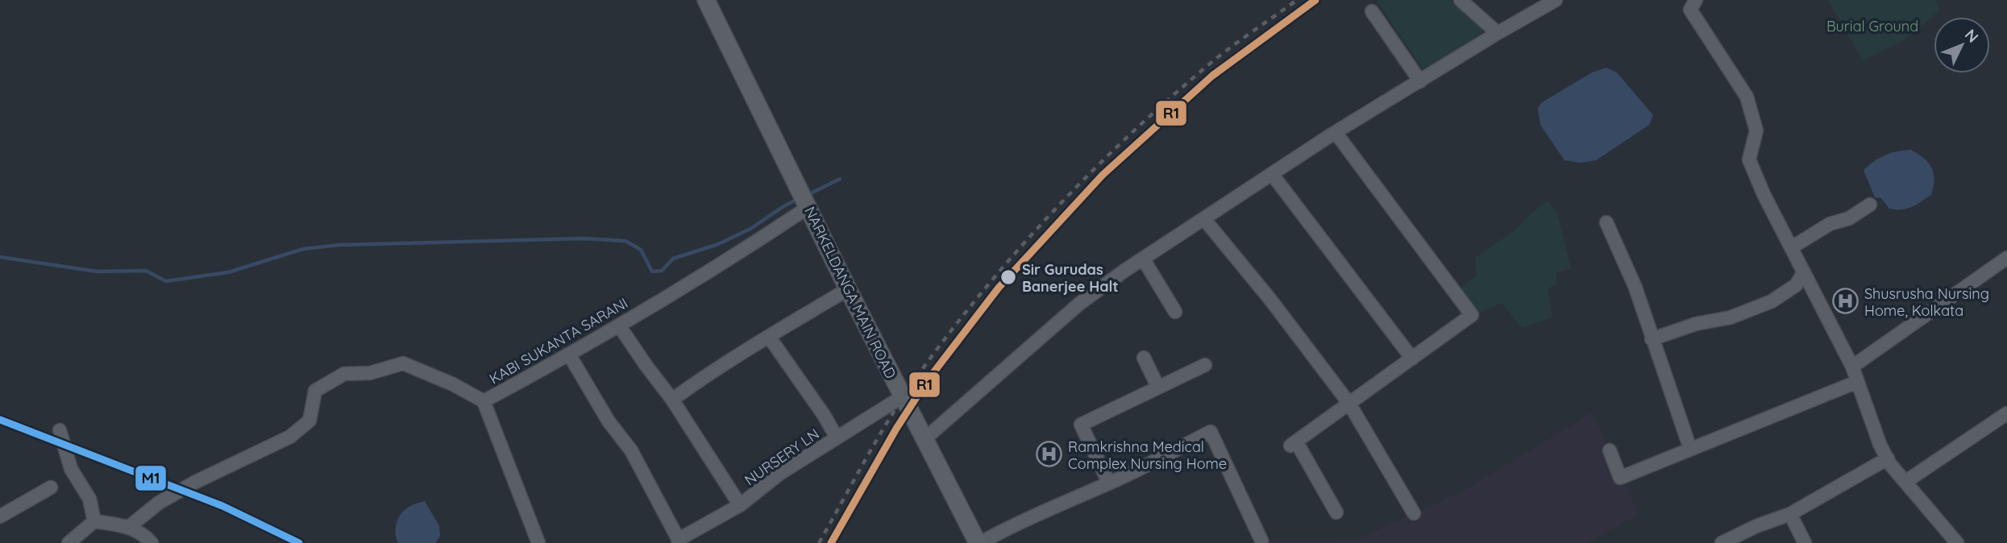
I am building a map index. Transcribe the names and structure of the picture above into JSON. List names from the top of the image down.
{
  "streets": {
    "main road": ["NARKELDANGA MAIN ROAD"],
    "street": ["KABI SUKANTA SARANI", "NURSERY LN"]
  },
  "crossings": [
    ["NARKELDANGA MAIN ROAD", "KABI SUKANTA SARANI"],
    ["NARKELDANGA MAIN ROAD", "NURSERY LN"]
  ],
  "parks": ["Burial Ground"],
  "places": {
    "other": ["Sir Gurudas Banerjee Halt"],
    "hospital": ["Shusrusha Nursing Home, Kolkata", "Ramkrishna Medical Complex Nursing Home"]
  },
  "lines": ["transit line R1", "transit line M1"],
  "north": "top right"
}
